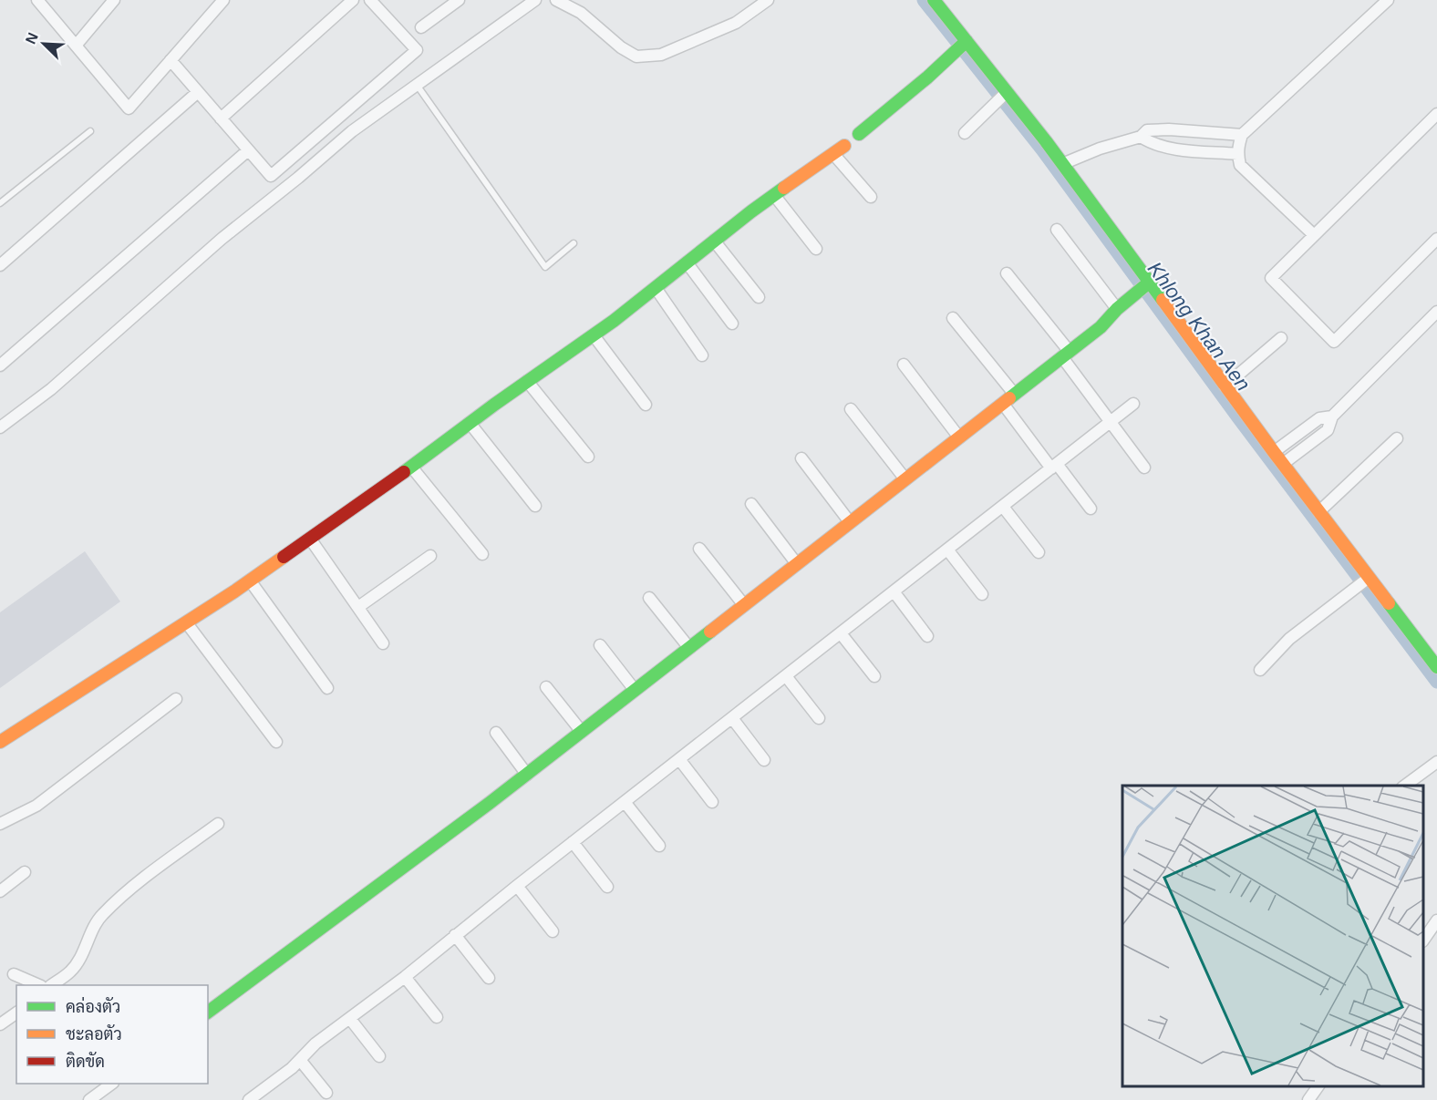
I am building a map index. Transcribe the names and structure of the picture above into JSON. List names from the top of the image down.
{
  "water": ["Khlong Khan Aen"],
  "legend": ["คล่องตัว", "ชะลอตัว", "ติดขัด"],
  "north": "top left"
}
